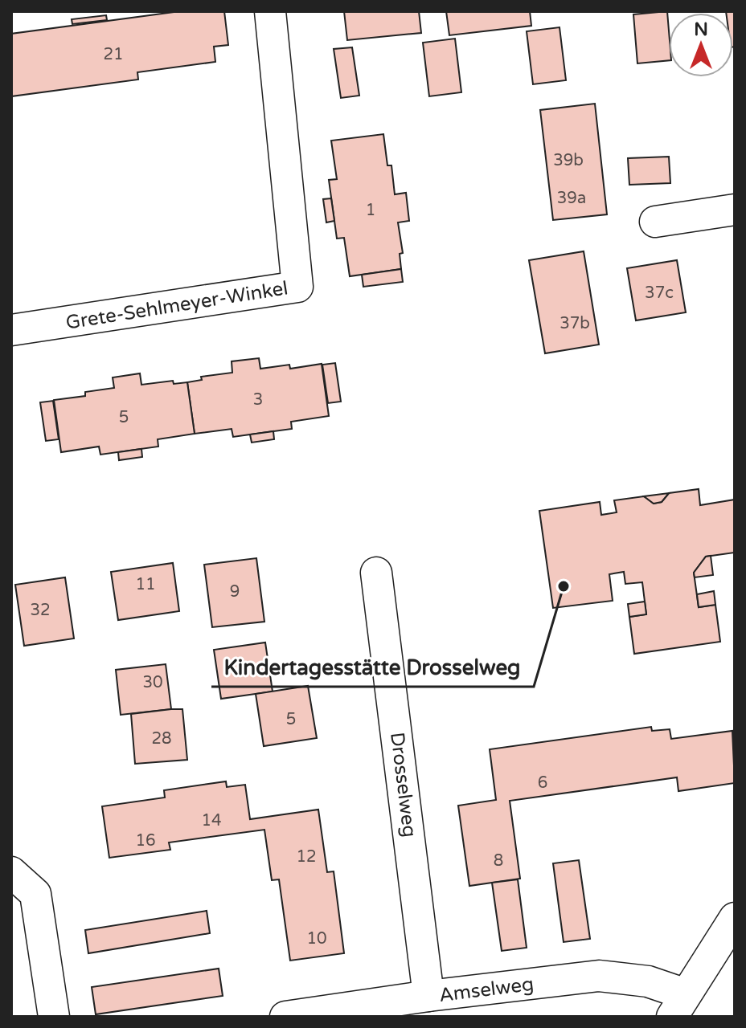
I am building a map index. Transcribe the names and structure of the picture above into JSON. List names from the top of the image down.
{
  "streets": {
    "street": ["Grete-Sehlmeyer-Winkel", "Drosselweg", "Amselweg"]
  },
  "crossings": [
    ["Drosselweg", "Amselweg"]
  ],
  "places": ["Kindertagesstätte Drosselweg"],
  "house_numbers": [
    "21",
    "39b",
    "39a",
    "1",
    "37c",
    "37b",
    "3",
    "5",
    "11",
    "9",
    "32",
    "30",
    "5",
    "28",
    "6",
    "14",
    "16",
    "12",
    "8",
    "10"
  ],
  "north": "top"
}
